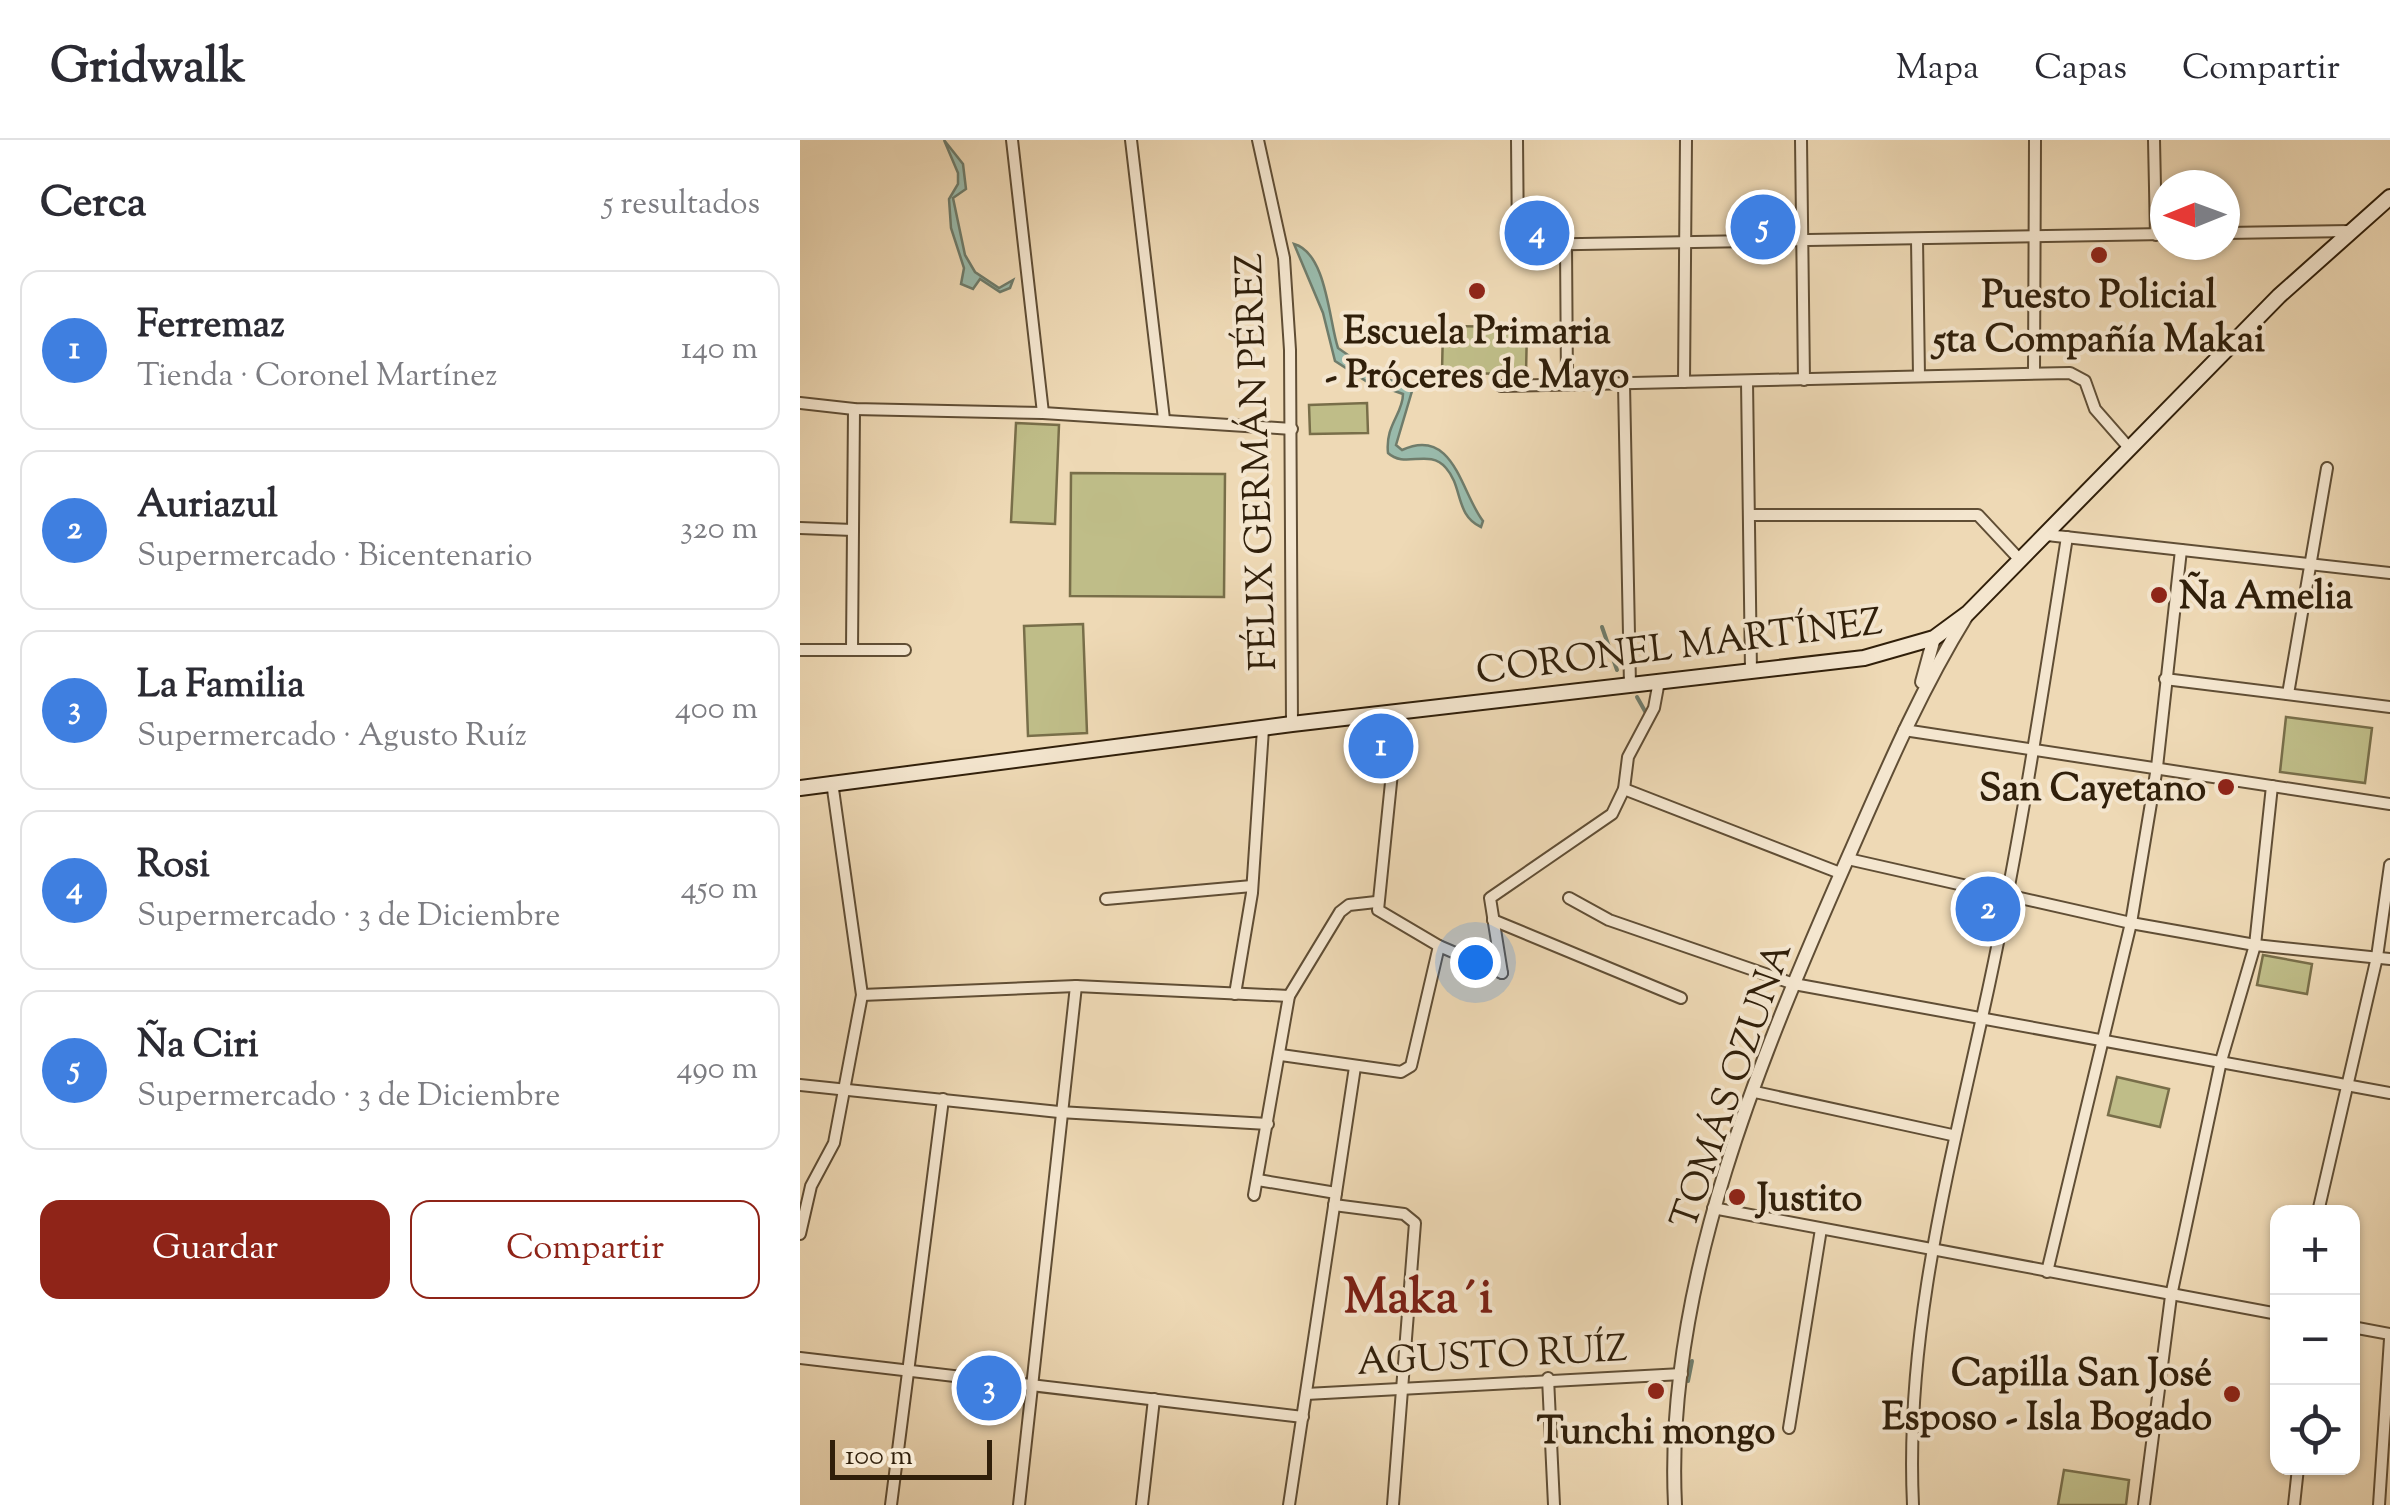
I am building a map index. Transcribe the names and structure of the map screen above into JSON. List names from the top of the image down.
{
  "streets": {
    "main road": ["CORONEL MARTÍNEZ"],
    "street": ["FÉLIX GERMÁN PÉREZ", "TOMÁS OZUNA", "AGUSTO RUÍZ"]
  },
  "crossings": [
    ["FÉLIX GERMÁN PÉREZ", "CORONEL MARTÍNEZ"],
    ["CORONEL MARTÍNEZ", "TOMÁS OZUNA"],
    ["TOMÁS OZUNA", "AGUSTO RUÍZ"]
  ],
  "districts": ["Maka´i"],
  "places": [
    "Puesto Policial 5ta Compañía Makai",
    "Escuela Primaria - Próceres de Mayo",
    "Ña Amelia",
    "San Cayetano",
    "Justito",
    "Tunchi mongo",
    "Capilla San José Esposo - Isla Bogado"
  ],
  "scale_bar": "100 m",
  "north": "left",
  "page": {
    "header": "Gridwalk",
    "nav": ["Mapa", "Capas", "Compartir"],
    "heading": ["Cerca", "5 resultados"],
    "pins": [
      "5",
      "4",
      "1",
      "2",
      "3"
    ],
    "list": [
      {
        "mark": "1",
        "name": "Ferremaz",
        "note": "Tienda · Coronel Martínez",
        "value": "140 m"
      },
      {
        "mark": "2",
        "name": "Auriazul",
        "note": "Supermercado · Bicentenario",
        "value": "320 m"
      },
      {
        "mark": "3",
        "name": "La Familia",
        "note": "Supermercado · Agusto Ruíz",
        "value": "400 m"
      },
      {
        "mark": "4",
        "name": "Rosi",
        "note": "Supermercado · 3 de Diciembre",
        "value": "450 m"
      },
      {
        "mark": "5",
        "name": "Ña Ciri",
        "note": "Supermercado · 3 de Diciembre",
        "value": "490 m"
      }
    ],
    "buttons": ["Guardar", "Compartir"],
    "map_buttons": ["+", "−"],
    "scale": "100 m"
  }
}
